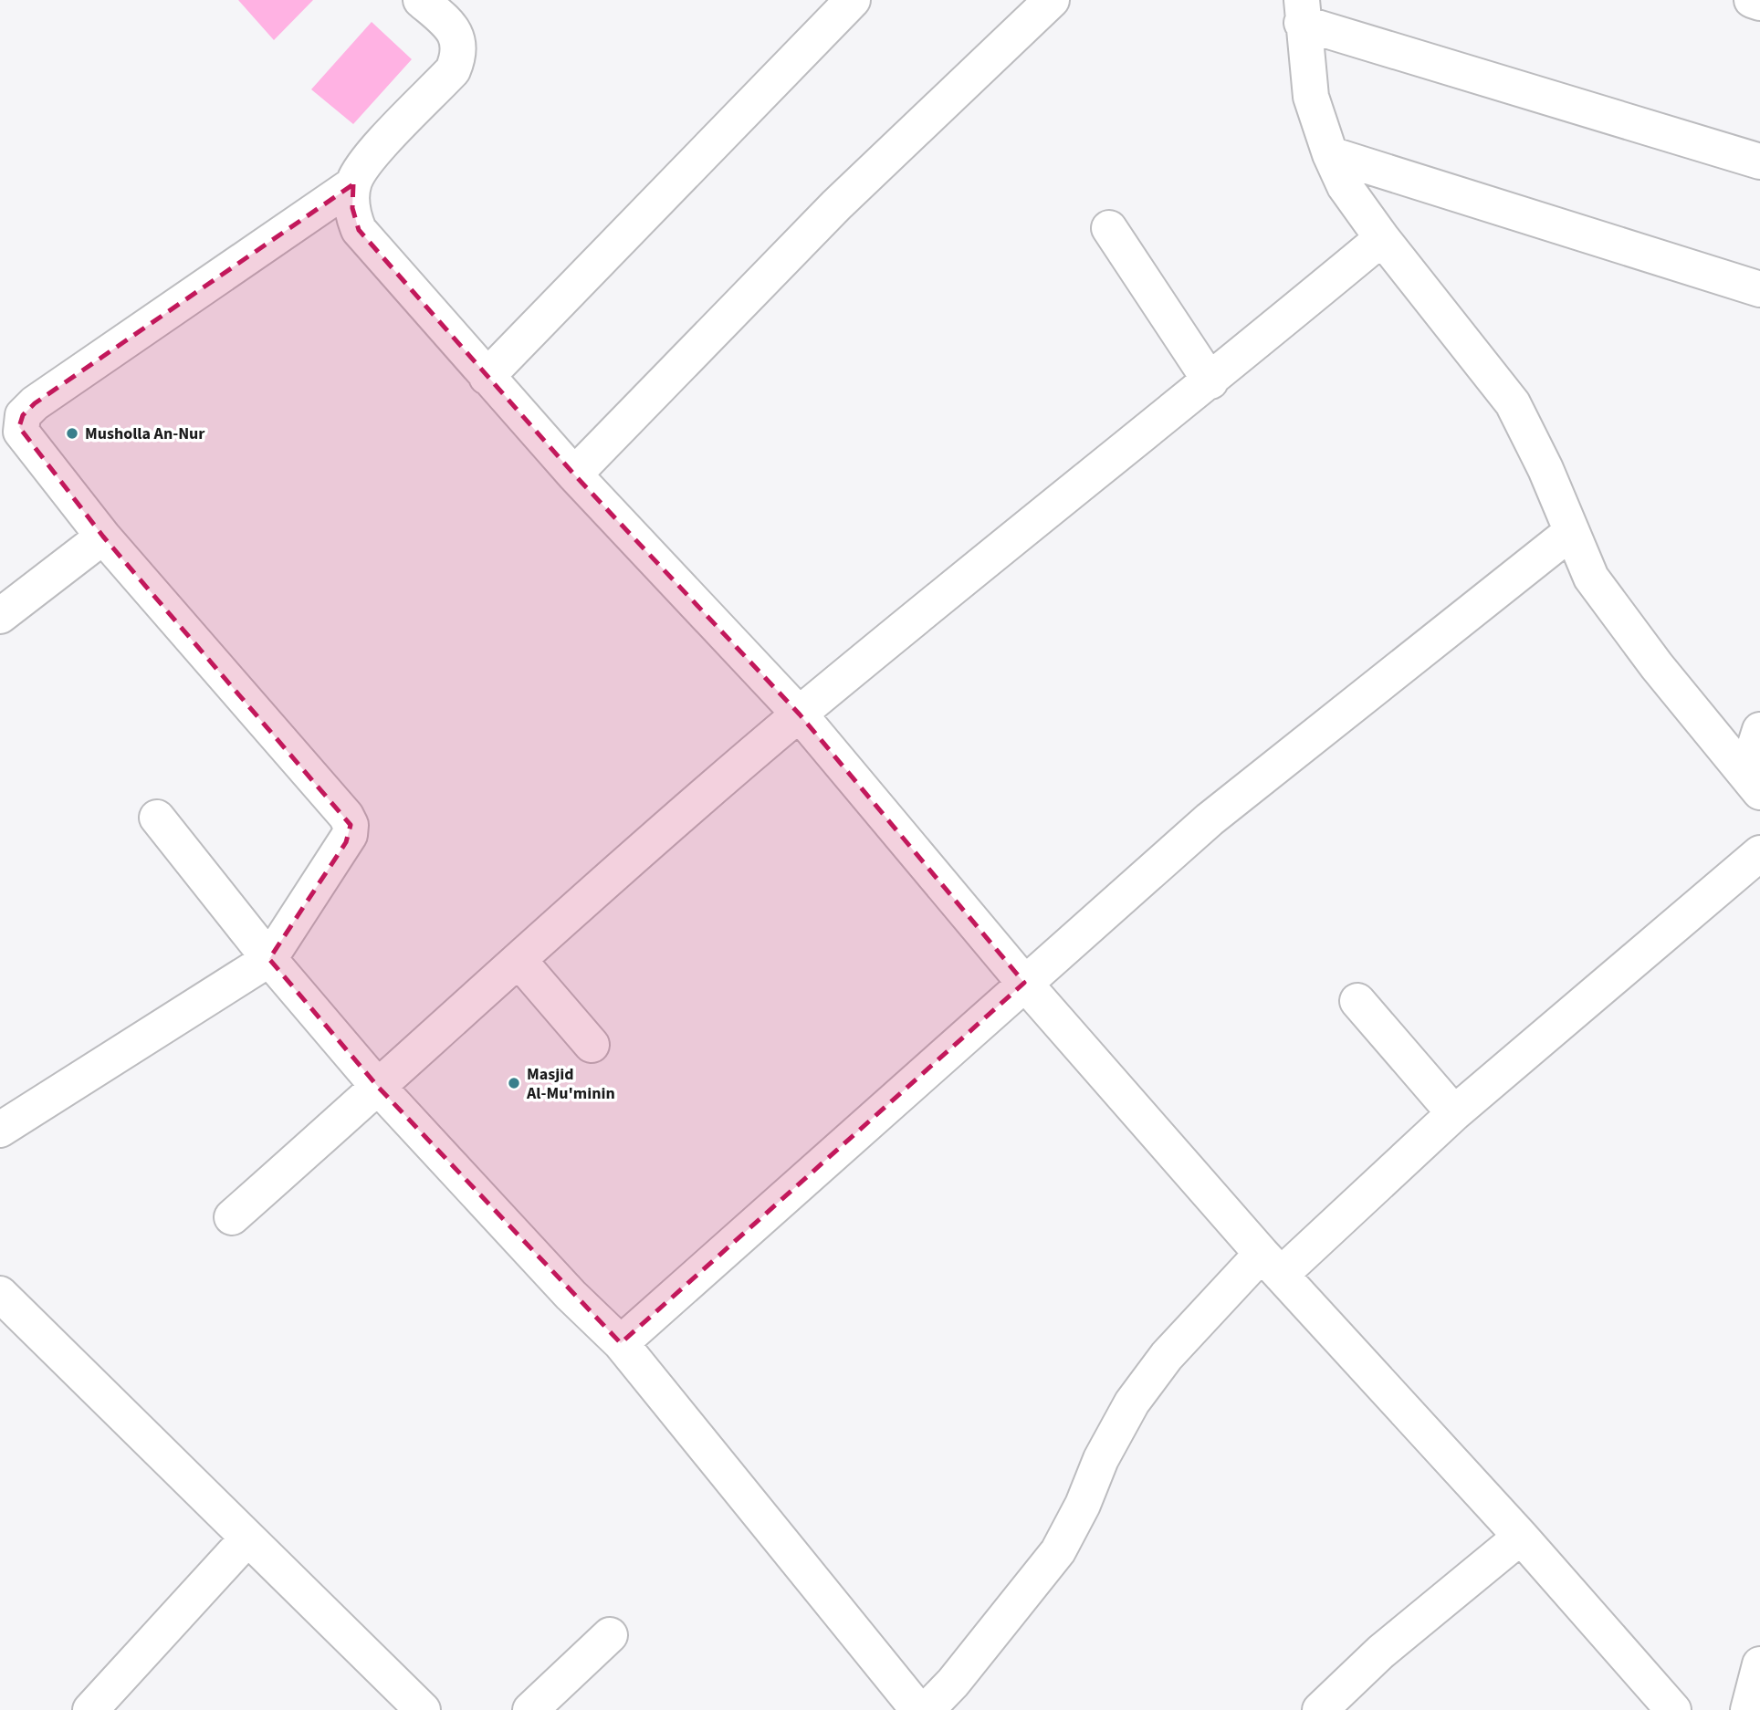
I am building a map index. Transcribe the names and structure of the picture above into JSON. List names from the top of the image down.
{
  "places": ["Musholla An-Nur", "Masjid Al-Mu'minin"]
}
